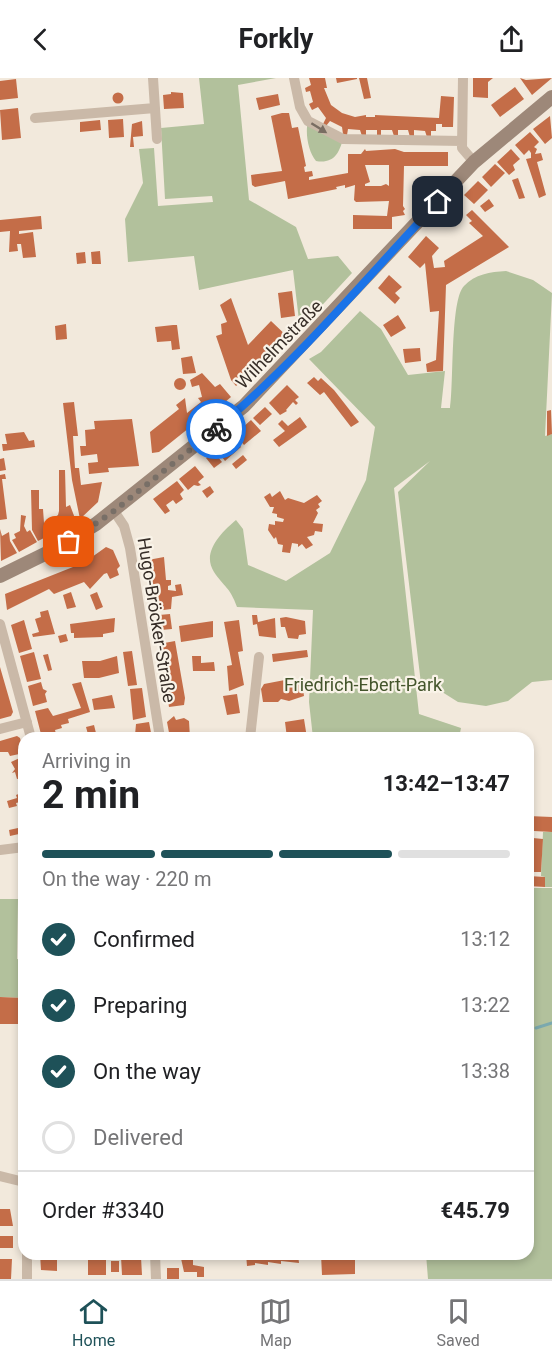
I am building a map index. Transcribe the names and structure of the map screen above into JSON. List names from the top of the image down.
{
  "streets": {
    "main road": ["Wilhelmstraße"],
    "street": ["Hugo-Bröcker-Straße"]
  },
  "crossings": [
    ["Wilhelmstraße", "Hugo-Bröcker-Straße"]
  ],
  "parks": ["Friedrich-Ebert-Park"],
  "page": {
    "header": "Forkly",
    "heading": ["2 min", "Arriving in", "13:42–13:47"],
    "panel": ["Order #3340", "€45.79"],
    "bar": "On the way · 220 m",
    "list": [
      ["Confirmed", "13:12"],
      ["Preparing", "13:22"],
      ["On the way", "13:38"],
      "Delivered"
    ],
    "tabs": ["Home", "Map", "Saved"]
  }
}
